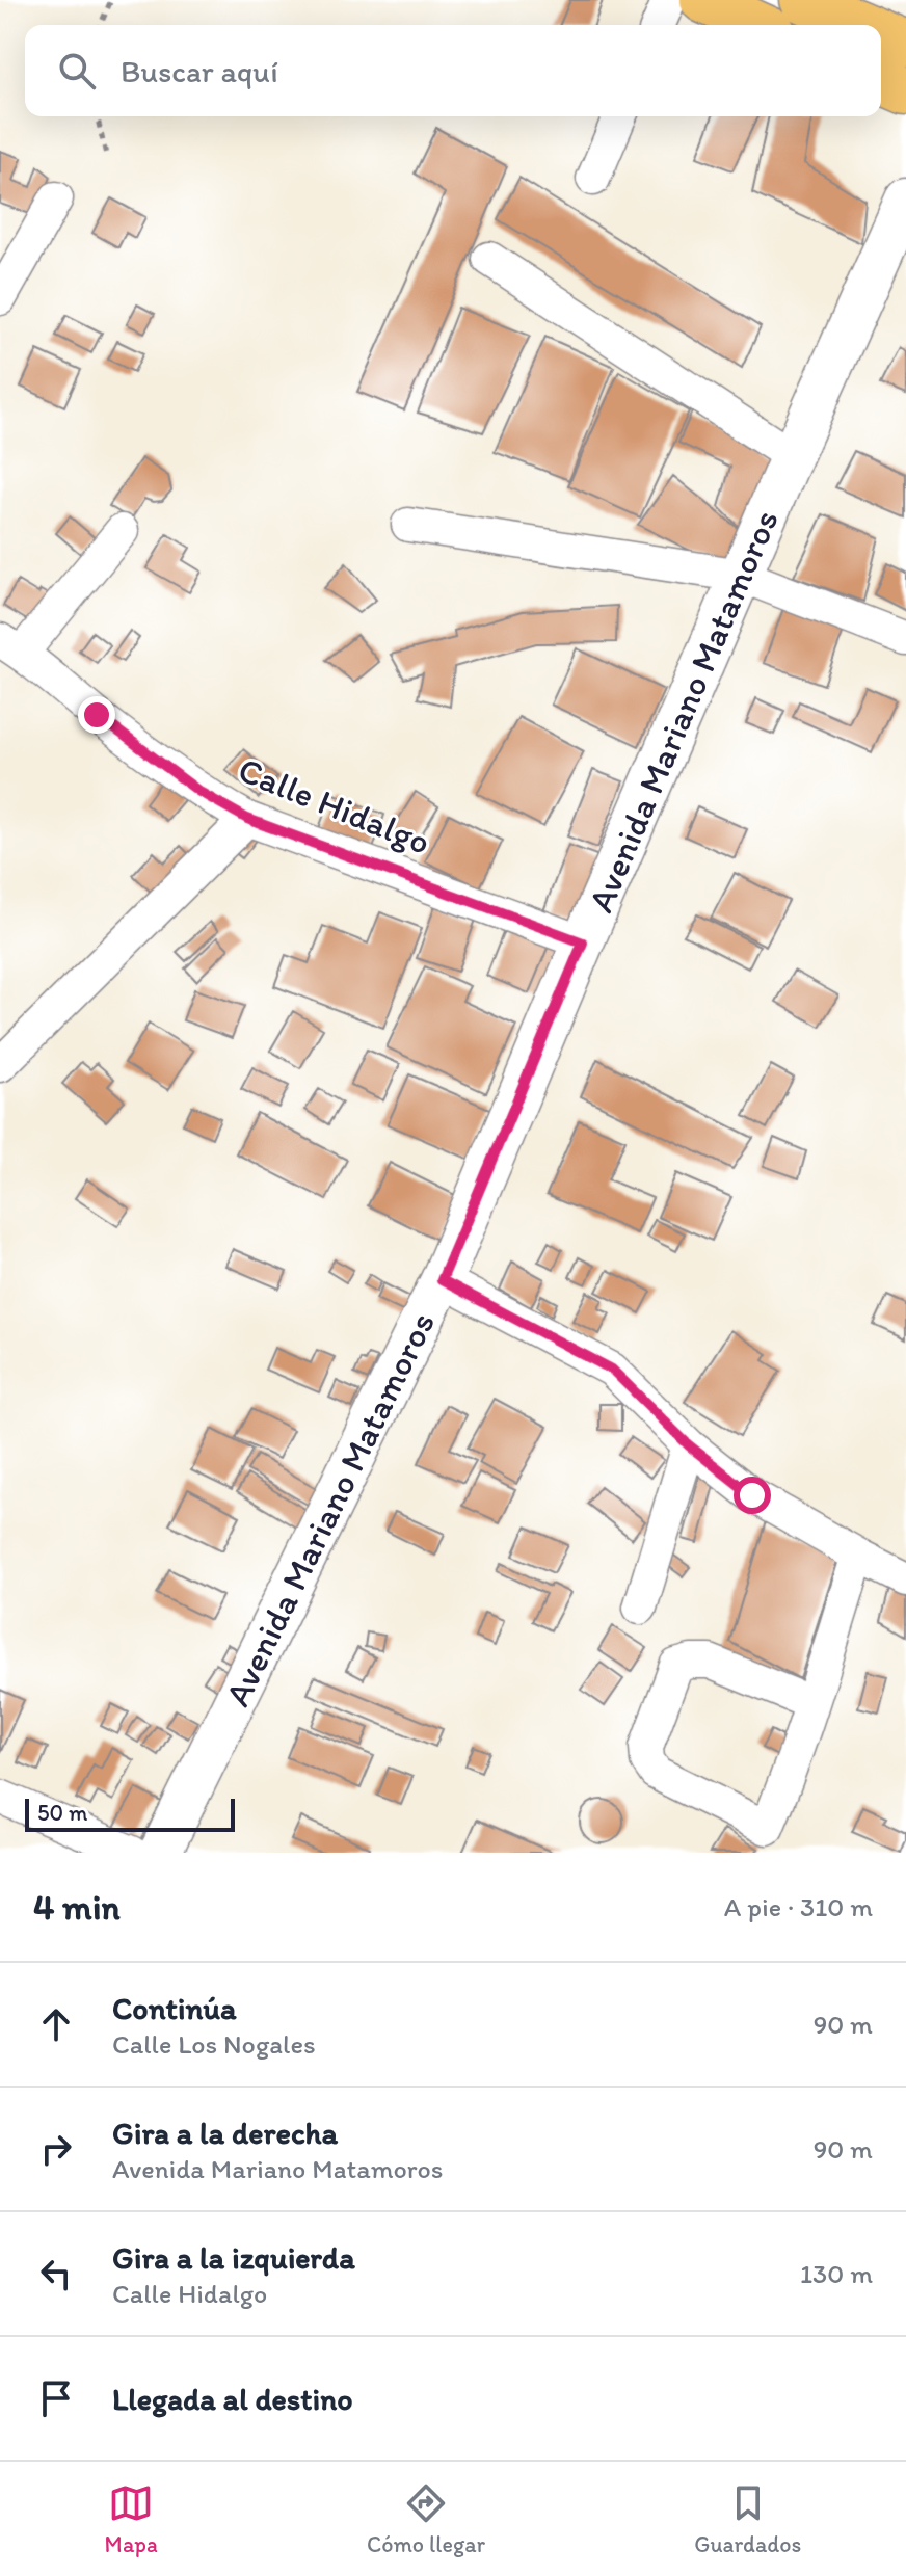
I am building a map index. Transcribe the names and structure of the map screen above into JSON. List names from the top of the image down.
{
  "streets": {
    "street": ["Avenida Mariano Matamoros", "Calle Hidalgo"]
  },
  "crossings": [
    ["Avenida Mariano Matamoros", "Calle Hidalgo"]
  ],
  "scale_bar": "50 m",
  "page": {
    "search": "Buscar aquí",
    "scale": "50 m",
    "heading": ["4 min", "A pie · 310 m"],
    "list": [
      ["Continúa", "Calle Los Nogales", "90 m"],
      ["Gira a la derecha", "Avenida Mariano Matamoros", "90 m"],
      ["Gira a la izquierda", "Calle Hidalgo", "130 m"],
      "Llegada al destino"
    ],
    "nav": ["Mapa", "Cómo llegar", "Guardados"]
  }
}
